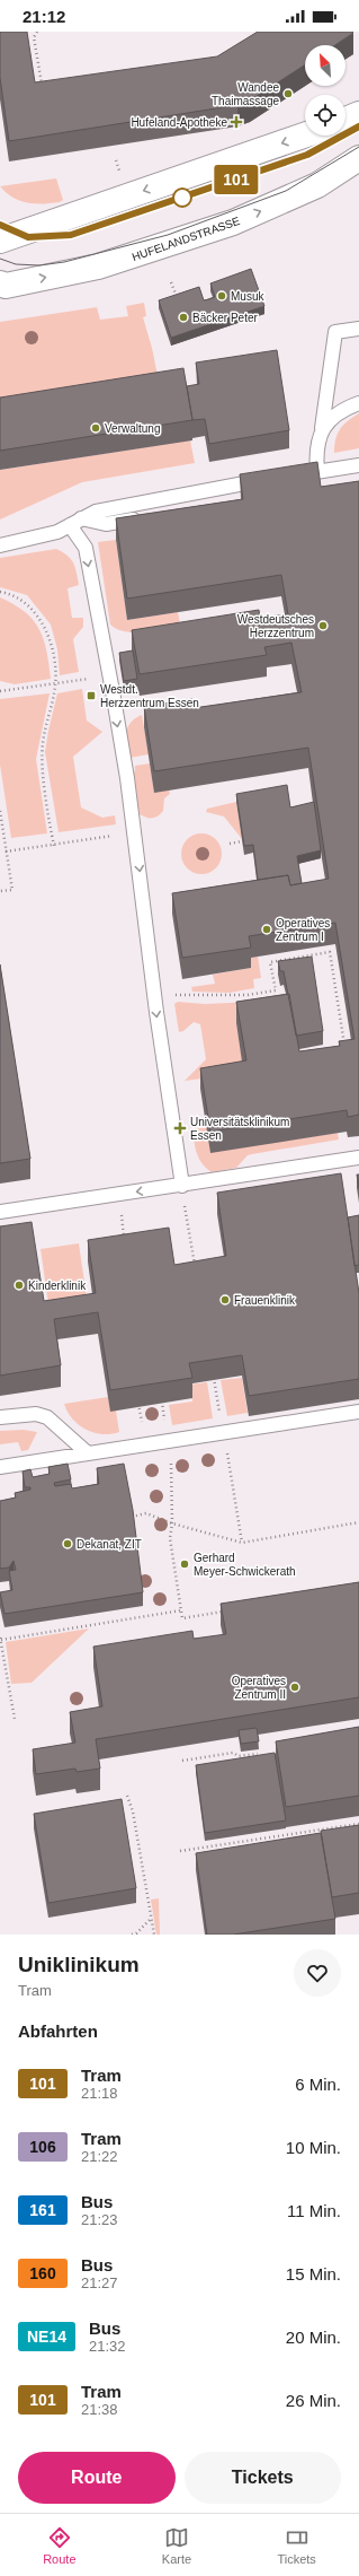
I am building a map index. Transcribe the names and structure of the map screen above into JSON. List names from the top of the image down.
{
  "streets": {
    "main road": ["HUFELANDSTRASSE"]
  },
  "places": {
    "other": [
      "Wandee Thaimassage",
      "Musuk",
      "Bäcker Peter",
      "Verwaltung",
      "Westdeutsches Herzzentrum",
      "Operatives Zentrum I",
      "Kinderklinik",
      "Frauenklinik",
      "Dekanat, ZIT",
      "Gerhard Meyer-Schwickerath",
      "Operatives Zentrum II"
    ],
    "health": ["Hufeland-Apotheke", "Universitätsklinikum Essen"],
    "transit": ["Westdt. Herzzentrum Essen"]
  },
  "lines": ["tram line 101"],
  "north": "top left",
  "page": {
    "status": "21:12",
    "on_map": "101",
    "heading": [
      ["Uniklinikum", "Tram"],
      "Abfahrten"
    ],
    "list": [
      {
        "mark": "101",
        "name": "Tram",
        "note": "21:18",
        "value": "6 Min."
      },
      {
        "mark": "106",
        "name": "Tram",
        "note": "21:22",
        "value": "10 Min."
      },
      {
        "mark": "161",
        "name": "Bus",
        "note": "21:23",
        "value": "11 Min."
      },
      {
        "mark": "160",
        "name": "Bus",
        "note": "21:27",
        "value": "15 Min."
      },
      {
        "mark": "NE14",
        "name": "Bus",
        "note": "21:32",
        "value": "20 Min."
      },
      {
        "mark": "101",
        "name": "Tram",
        "note": "21:38",
        "value": "26 Min."
      }
    ],
    "buttons": ["Route", "Tickets"],
    "tabs": ["Route", "Karte", "Tickets"]
  }
}
